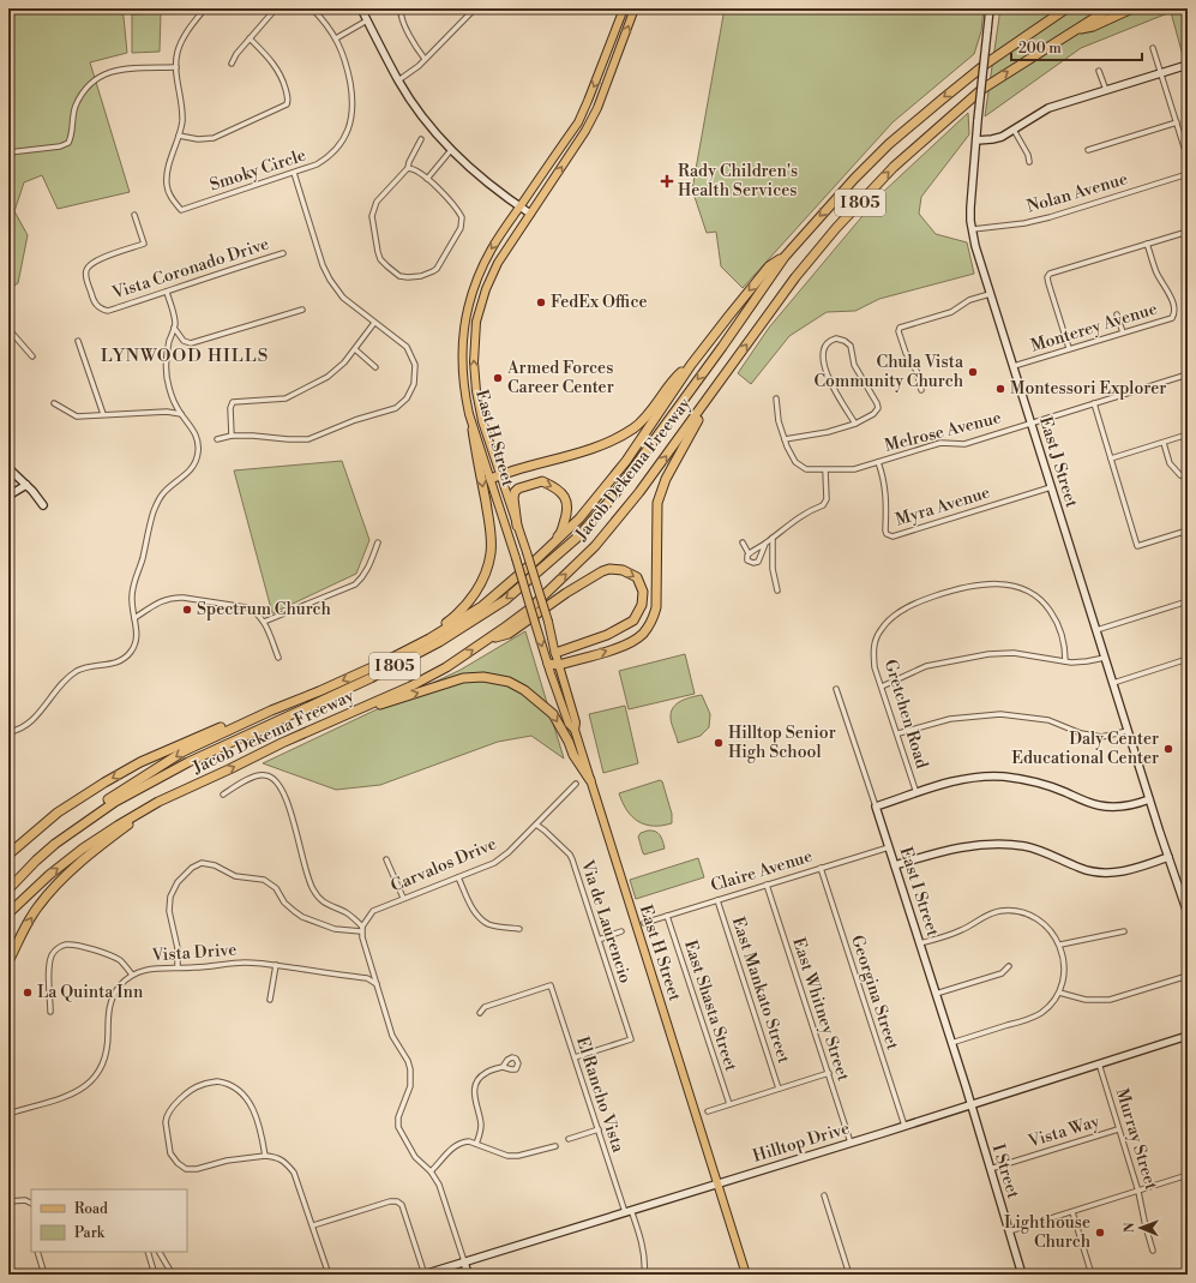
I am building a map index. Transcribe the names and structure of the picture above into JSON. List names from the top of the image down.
{
  "streets": {
    "highway": ["I 805", "Jacob Dekema Freeway"],
    "main road": ["East H Street"],
    "street": [
      "Smoky Circle",
      "Nolan Avenue",
      "Vista Coronado Drive",
      "Monterey Avenue",
      "Melrose Avenue",
      "East J Street",
      "Myra Avenue",
      "Gretchen Road",
      "Carvalos Drive",
      "Claire Avenue",
      "East I Street",
      "Via de Laurencio",
      "Vista Drive",
      "East Mankato Street",
      "Georgina Street",
      "East Shasta Street",
      "East Whitney Street",
      "El Rancho Vista",
      "Vista Way",
      "Murray Street",
      "Hilltop Drive",
      "I Street"
    ]
  },
  "crossings": [
    ["Nolan Avenue", "East J Street"],
    ["Monterey Avenue", "East J Street"],
    ["Melrose Avenue", "East J Street"],
    ["Melrose Avenue", "Myra Avenue"],
    ["East H Street", "Hilltop Drive"],
    ["East J Street", "Myra Avenue"],
    ["Carvalos Drive", "Via de Laurencio"],
    ["Claire Avenue", "East I Street"],
    ["Claire Avenue", "East Mankato Street"],
    ["Claire Avenue", "Georgina Street"],
    ["Claire Avenue", "East Shasta Street"],
    ["Claire Avenue", "East Whitney Street"],
    ["East I Street", "Hilltop Drive"],
    ["East I Street", "I Street"],
    ["Via de Laurencio", "El Rancho Vista"],
    ["Georgina Street", "Hilltop Drive"],
    ["East Whitney Street", "Hilltop Drive"],
    ["El Rancho Vista", "Hilltop Drive"],
    ["Vista Way", "Murray Street"],
    ["Vista Way", "I Street"],
    ["Murray Street", "Hilltop Drive"],
    ["Hilltop Drive", "I Street"]
  ],
  "districts": ["LYNWOOD HILLS"],
  "places": {
    "health": ["Rady Children's Health Services"],
    "other": [
      "FedEx Office",
      "Chula Vista Community Church",
      "Armed Forces Career Center",
      "Montessori Explorer",
      "Spectrum Church",
      "Hilltop Senior High School",
      "Daly Center Educational Center",
      "La Quinta Inn",
      "Lighthouse Church"
    ]
  },
  "legend": ["Road", "Park"],
  "scale_bar": "200 m",
  "north": "left"
}
